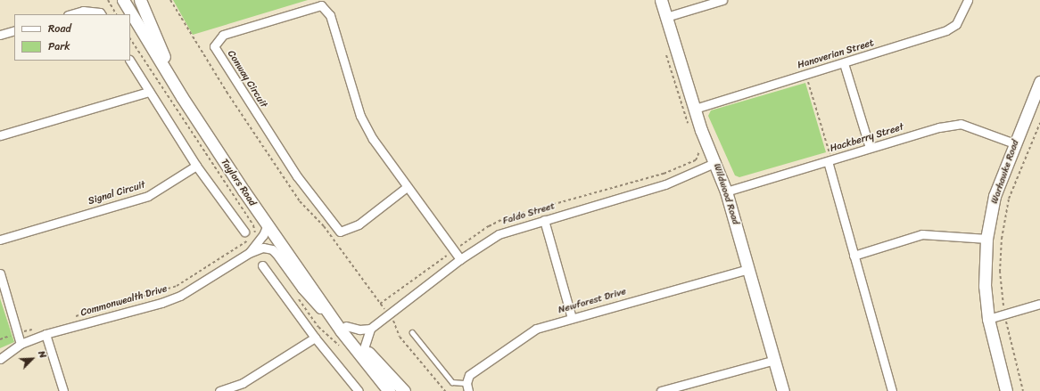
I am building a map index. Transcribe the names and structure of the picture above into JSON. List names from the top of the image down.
{
  "streets": {
    "street": [
      "Hanoverian Street",
      "Conway Circuit",
      "Hackberry Street",
      "Warhawke Road",
      "Taylors Road",
      "Signal Circuit",
      "Wildwood Road",
      "Faldo Street",
      "Commonwealth Drive",
      "Newforest Drive"
    ]
  },
  "crossings": [
    ["Hanoverian Street", "Wildwood Road"],
    ["Conway Circuit", "Faldo Street"],
    ["Hackberry Street", "Warhawke Road"],
    ["Hackberry Street", "Wildwood Road"],
    ["Taylors Road", "Commonwealth Drive"],
    ["Wildwood Road", "Faldo Street"],
    ["Wildwood Road", "Newforest Drive"]
  ],
  "legend": ["Road", "Park"],
  "north": "top right"
}
